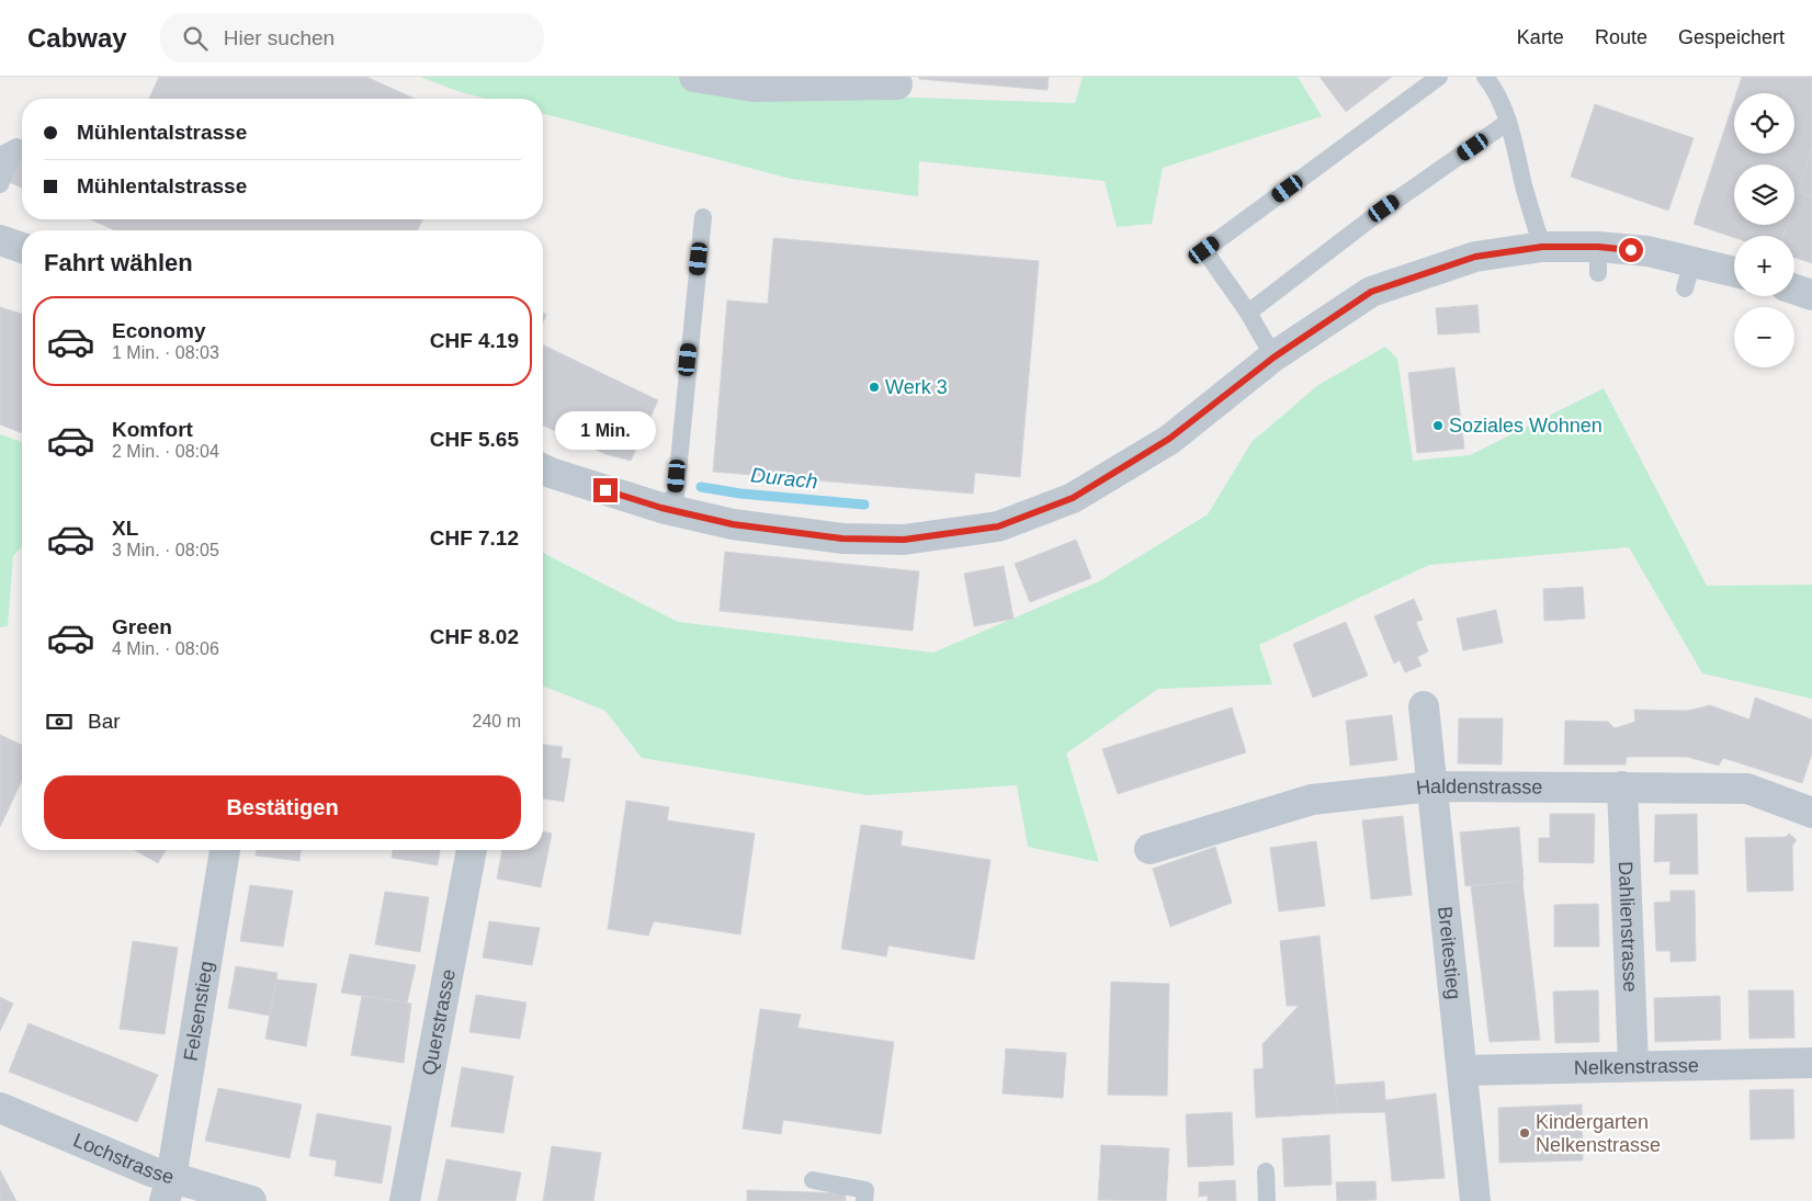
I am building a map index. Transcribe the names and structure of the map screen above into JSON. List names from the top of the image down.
{
  "streets": {
    "street": [
      "Haldenstrasse",
      "Dahlienstrasse",
      "Breitestieg",
      "Felsenstieg",
      "Querstrasse",
      "Nelkenstrasse",
      "Lochstrasse"
    ]
  },
  "crossings": [
    ["Haldenstrasse", "Dahlienstrasse"],
    ["Haldenstrasse", "Breitestieg"],
    ["Dahlienstrasse", "Nelkenstrasse"],
    ["Breitestieg", "Nelkenstrasse"],
    ["Felsenstieg", "Lochstrasse"]
  ],
  "water": ["Durach"],
  "places": ["Werk 3", "Soziales Wohnen", "Kindergarten Nelkenstrasse"],
  "page": {
    "header": "Cabway",
    "search": "Hier suchen",
    "nav": ["Karte", "Route", "Gespeichert"],
    "map_buttons": ["+", "−"],
    "banner": ["Mühlentalstrasse", "Mühlentalstrasse"],
    "heading": "Fahrt wählen",
    "list": [
      {
        "name": "Economy",
        "note": "1 Min. · 08:03",
        "value": "CHF 4.19"
      },
      {
        "name": "Komfort",
        "note": "2 Min. · 08:04",
        "value": "CHF 5.65"
      },
      {
        "name": "XL",
        "note": "3 Min. · 08:05",
        "value": "CHF 7.12"
      },
      {
        "name": "Green",
        "note": "4 Min. · 08:06",
        "value": "CHF 8.02"
      }
    ],
    "bubble": "1 Min.",
    "pay": ["Bar", "240 m"],
    "buttons": "Bestätigen"
  }
}
